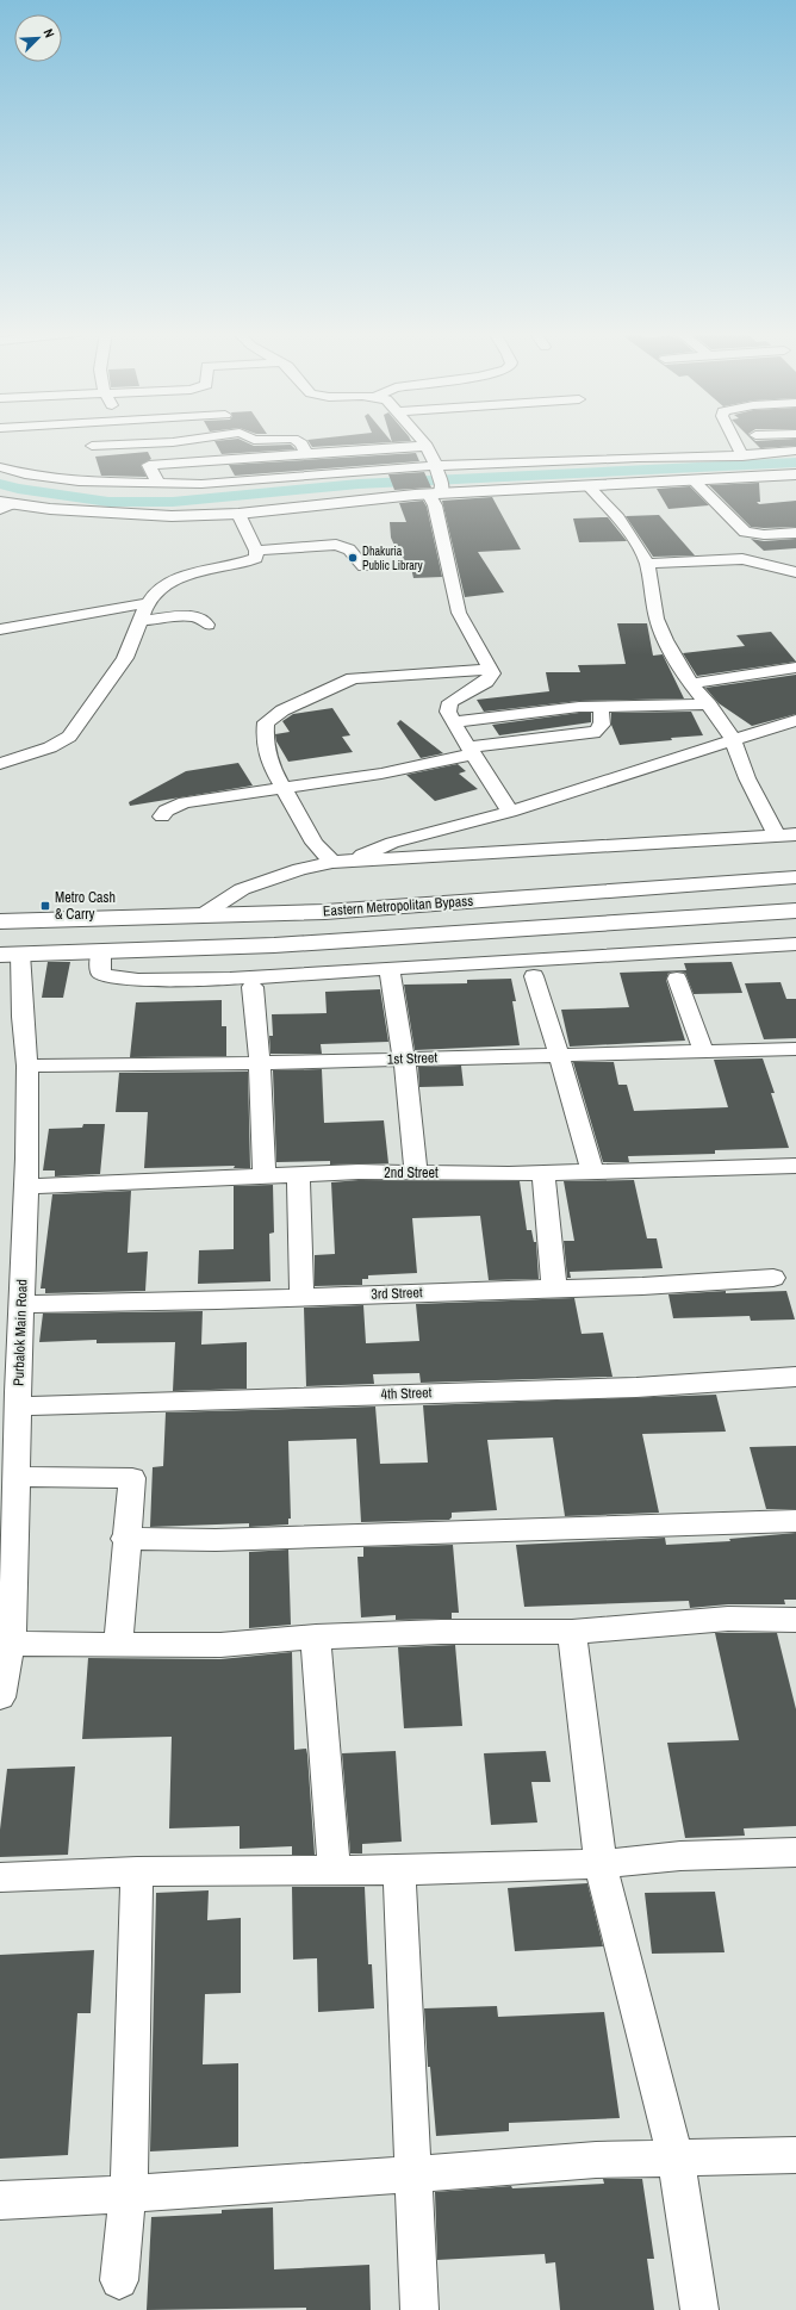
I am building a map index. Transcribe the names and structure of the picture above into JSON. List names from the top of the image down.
{
  "streets": {
    "main road": ["Eastern Metropolitan Bypass"],
    "street": [
      "1st Street",
      "2nd Street",
      "3rd Street",
      "Purbalok Main Road",
      "4th Street"
    ]
  },
  "crossings": [
    ["1st Street", "Purbalok Main Road"],
    ["2nd Street", "Purbalok Main Road"],
    ["3rd Street", "Purbalok Main Road"],
    ["Purbalok Main Road", "4th Street"]
  ],
  "places": {
    "other": ["Dhakuria Public Library"],
    "transit": ["Metro Cash & Carry"]
  },
  "north": "top right"
}
